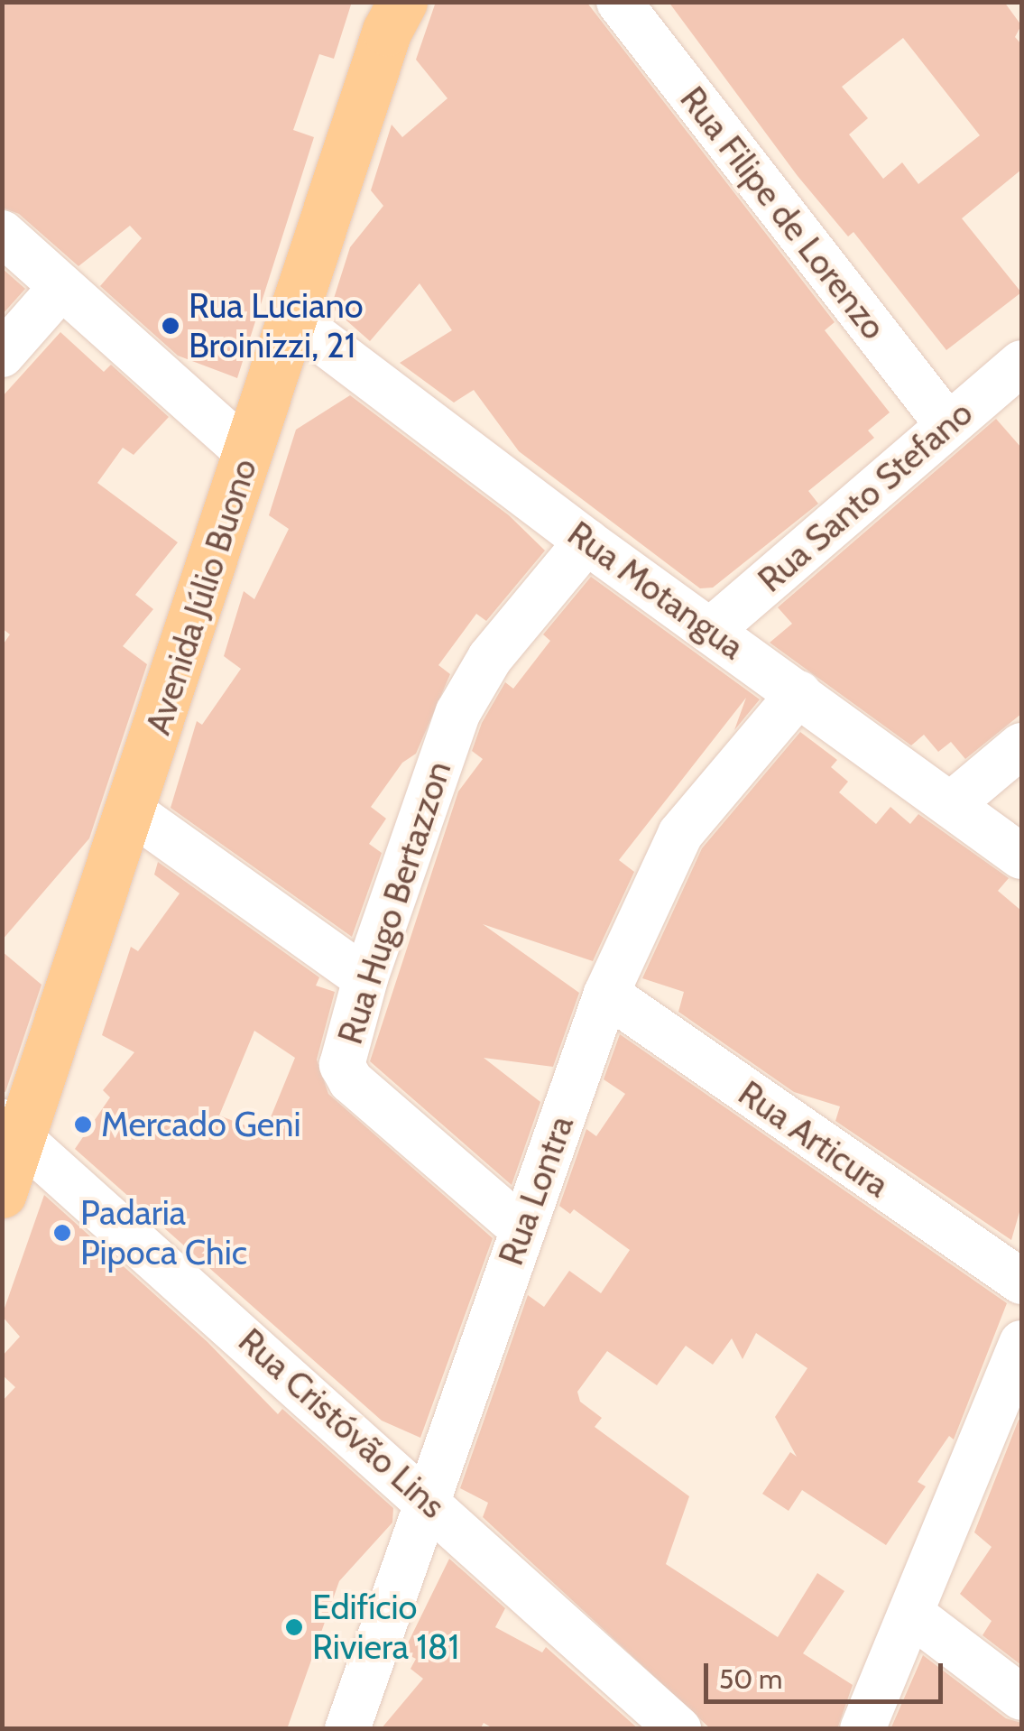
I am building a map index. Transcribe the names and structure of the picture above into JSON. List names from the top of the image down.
{
  "streets": {
    "main road": ["Avenida Júlio Buono"],
    "street": [
      "Rua Filipe de Lorenzo",
      "Rua Santo Stefano",
      "Rua Motangua",
      "Rua Hugo Bertazzon",
      "Rua Articura",
      "Rua Lontra",
      "Rua Cristóvão Lins"
    ]
  },
  "crossings": [
    ["Rua Filipe de Lorenzo", "Rua Santo Stefano"],
    ["Rua Santo Stefano", "Rua Motangua"],
    ["Rua Motangua", "Avenida Júlio Buono"],
    ["Rua Motangua", "Rua Hugo Bertazzon"],
    ["Rua Motangua", "Rua Lontra"],
    ["Avenida Júlio Buono", "Rua Cristóvão Lins"],
    ["Rua Hugo Bertazzon", "Rua Lontra"],
    ["Rua Articura", "Rua Lontra"],
    ["Rua Lontra", "Rua Cristóvão Lins"]
  ],
  "places": [
    "Rua Luciano Broinizzi, 21",
    "Mercado Geni",
    "Padaria Pipoca Chic",
    "Edifício Riviera 181"
  ],
  "scale_bar": "50 m"
}
